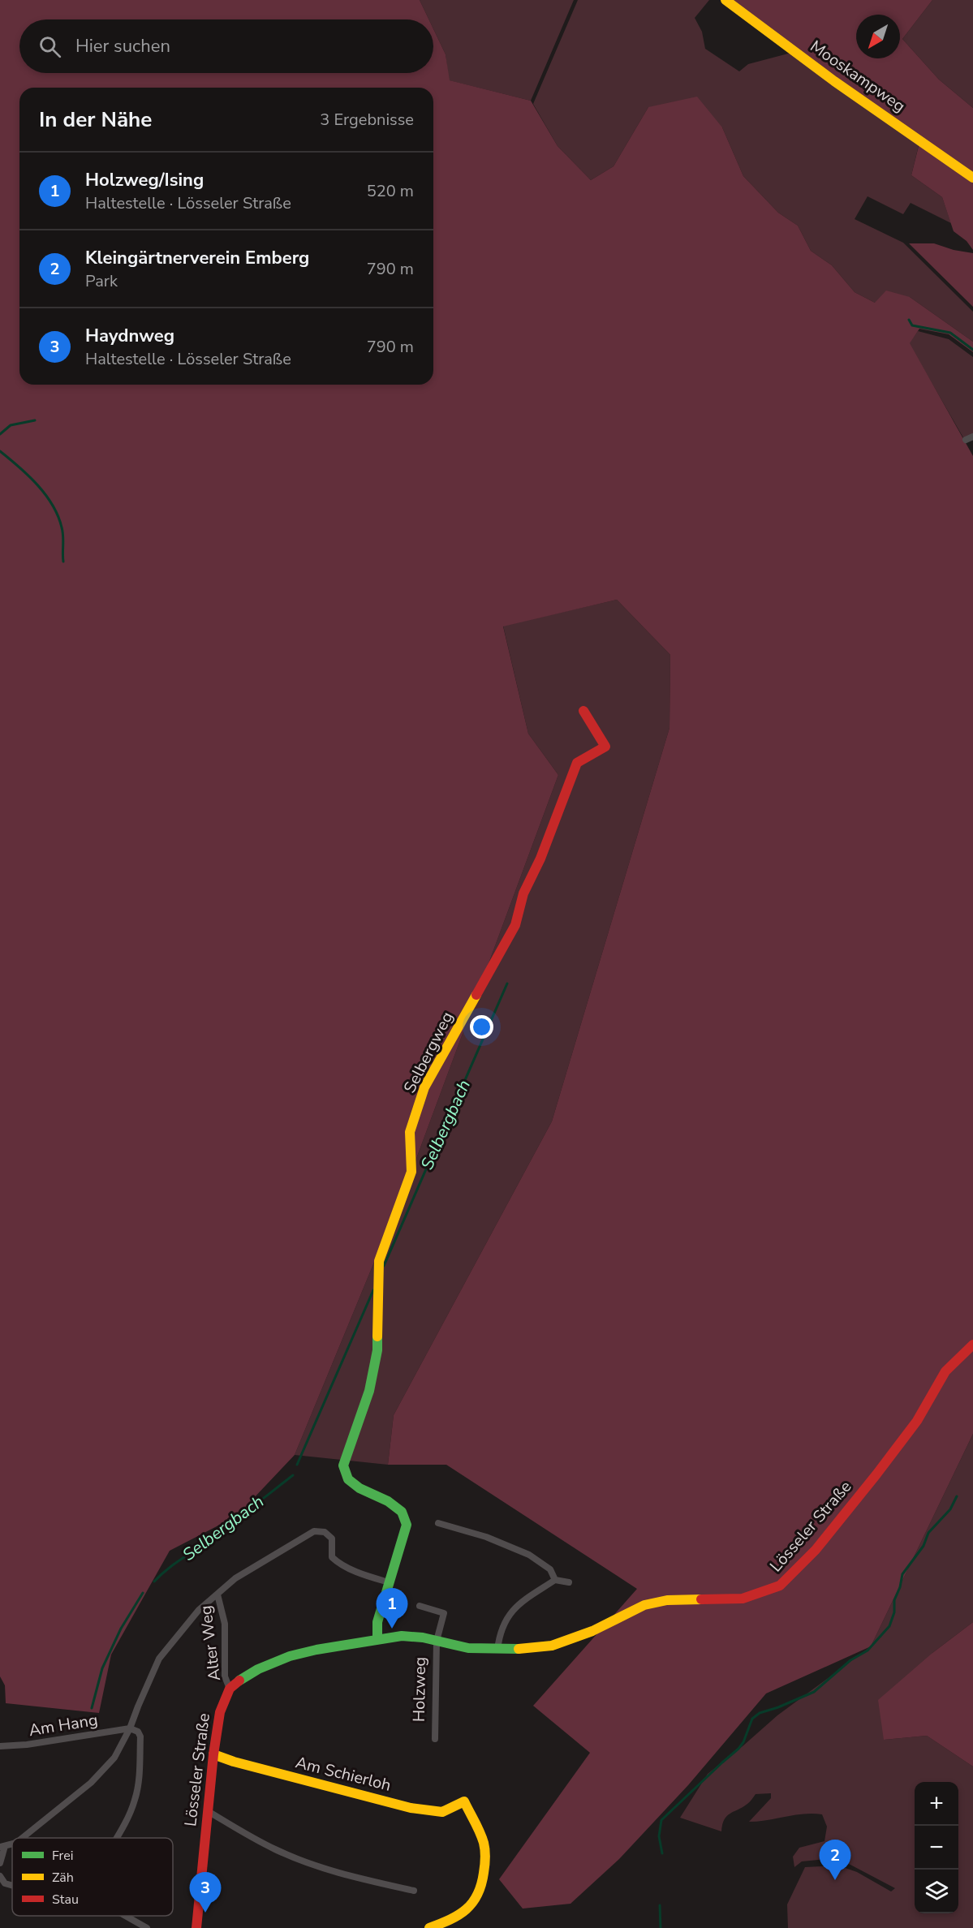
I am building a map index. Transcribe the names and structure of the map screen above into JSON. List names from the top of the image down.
{
  "streets": {
    "street": [
      "Mooskampweg",
      "Selbergweg",
      "Lösseler Straße",
      "Alter Weg",
      "Holzweg",
      "Am Hang",
      "Am Schierloh"
    ]
  },
  "crossings": [
    ["Selbergweg", "Lösseler Straße"],
    ["Lösseler Straße", "Alter Weg"],
    ["Lösseler Straße", "Holzweg"],
    ["Lösseler Straße", "Am Schierloh"]
  ],
  "water": ["Selbergbach"],
  "legend": ["Frei", "Zäh", "Stau"],
  "north": "bottom left",
  "page": {
    "search": "Hier suchen",
    "heading": ["In der Nähe", "3 Ergebnisse"],
    "list": [
      {
        "mark": "1",
        "name": "Holzweg/Ising",
        "note": "Haltestelle · Lösseler Straße",
        "value": "520 m"
      },
      {
        "mark": "2",
        "name": "Kleingärtnerverein Emberg",
        "note": "Park",
        "value": "790 m"
      },
      {
        "mark": "3",
        "name": "Haydnweg",
        "note": "Haltestelle · Lösseler Straße",
        "value": "790 m"
      }
    ],
    "pins": ["1", "2", "3"],
    "map_buttons": ["+", "−"]
  }
}
